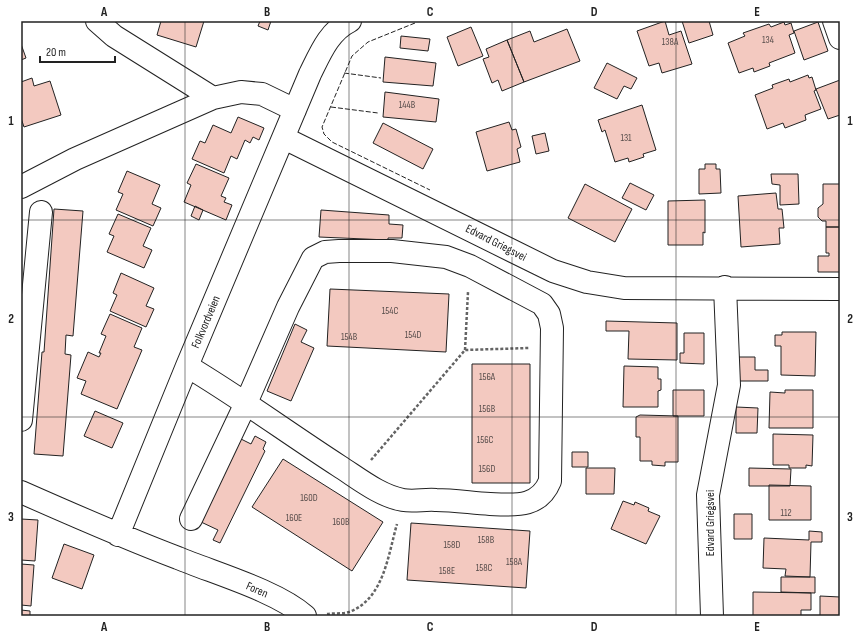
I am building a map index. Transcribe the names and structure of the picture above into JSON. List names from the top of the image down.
{
  "streets": {
    "street": ["Edvard Griegsvei", "Folkvordveien", "Foren"]
  },
  "crossings": [
    ["Edvard Griegsvei", "Folkvordveien"],
    ["Folkvordveien", "Foren"]
  ],
  "house_numbers": [
    "134",
    "138A",
    "144B",
    "131",
    "154C",
    "154D",
    "154B",
    "156A",
    "156B",
    "156C",
    "156D",
    "160D",
    "112",
    "160E",
    "160B",
    "158B",
    "158D",
    "158A",
    "158C",
    "158E"
  ],
  "scale_bar": "20 m",
  "grid": {
    "columns": [
      "A",
      "B",
      "C",
      "D",
      "E"
    ],
    "rows": ["1", "2", "3"]
  }
}
